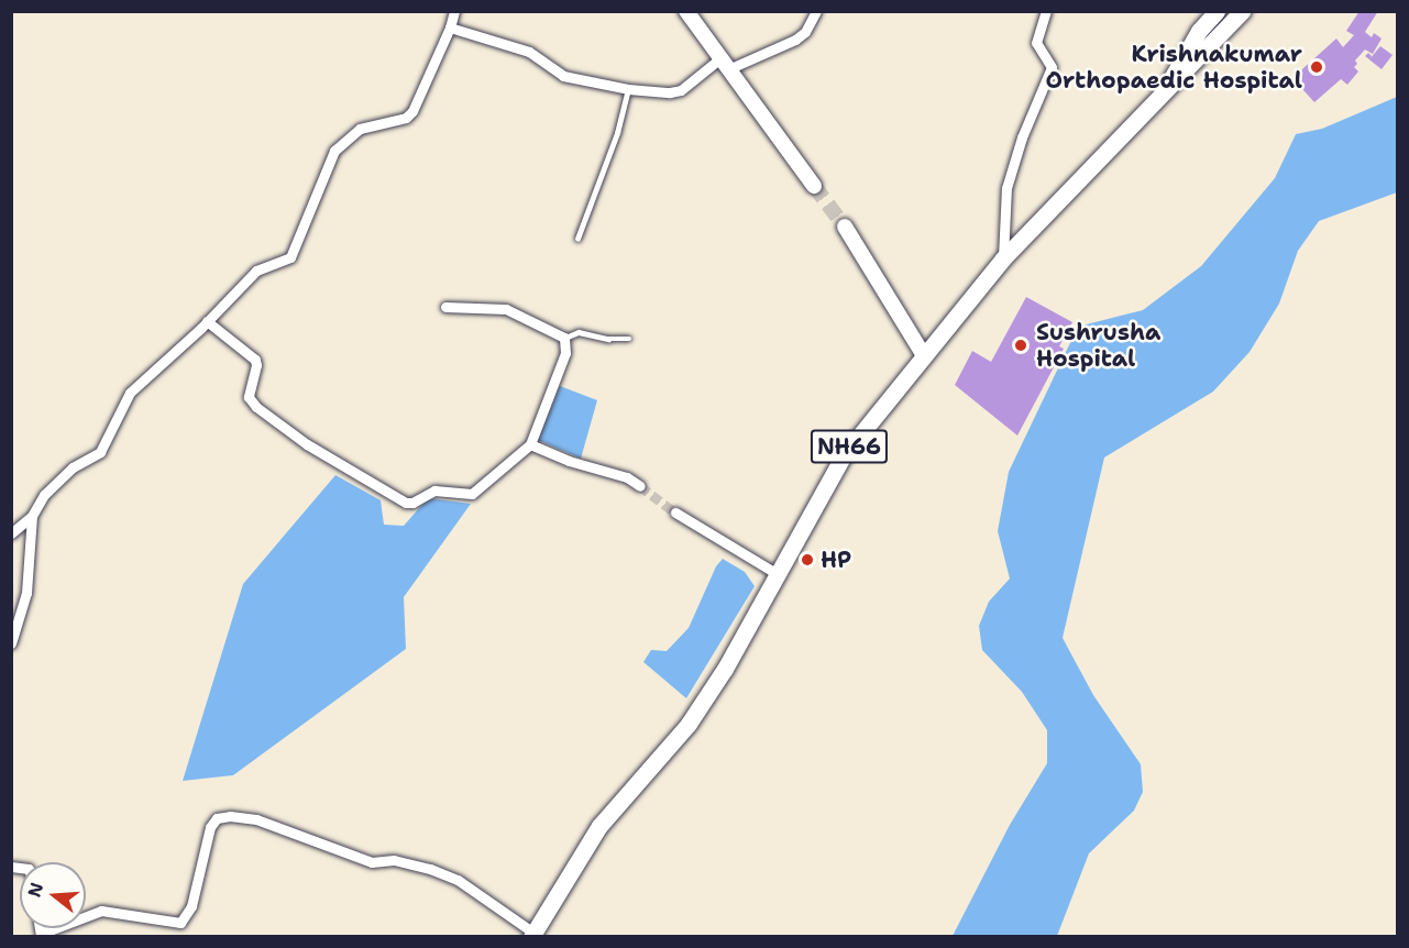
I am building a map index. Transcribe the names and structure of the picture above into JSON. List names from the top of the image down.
{
  "streets": {
    "main road": ["NH66"]
  },
  "places": ["Krishnakumar Orthopaedic Hospital", "Sushrusha Hospital", "HP"],
  "north": "left"
}
